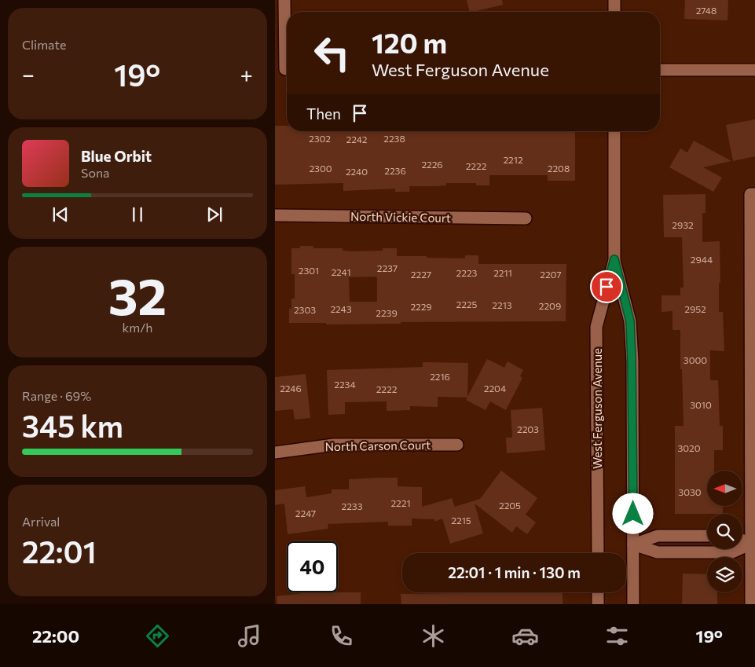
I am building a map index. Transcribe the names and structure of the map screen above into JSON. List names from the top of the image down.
{
  "streets": {
    "street": ["North Vickie Court", "West Ferguson Avenue", "North Carson Court"]
  },
  "house_numbers": [
    "2748",
    "2302",
    "2238",
    "2242",
    "2212",
    "2226",
    "2222",
    "2300",
    "2208",
    "2236",
    "2240",
    "2932",
    "2944",
    "2237",
    "2301",
    "2241",
    "2223",
    "2211",
    "2227",
    "2207",
    "2225",
    "2213",
    "2209",
    "2229",
    "2243",
    "2952",
    "2303",
    "2239",
    "3000",
    "2216",
    "2234",
    "2246",
    "2204",
    "2222",
    "3010",
    "2203",
    "3020",
    "3030",
    "2221",
    "2205",
    "2233",
    "2247",
    "2215"
  ],
  "north": "left",
  "page": {
    "tile": [
      "Climate",
      ["32", "km/h"],
      ["Range · 69%", "345 km"],
      ["Arrival", "22:01"]
    ],
    "turn": ["120 m", "West Ferguson Avenue"],
    "heat": ["−", "19°", "+"],
    "then": "Then",
    "song": ["Blue Orbit", "Sona"],
    "limit": "40",
    "trip": "22:01 · 1 min · 130 m",
    "tabs": ["22:00", "19°"]
  }
}
